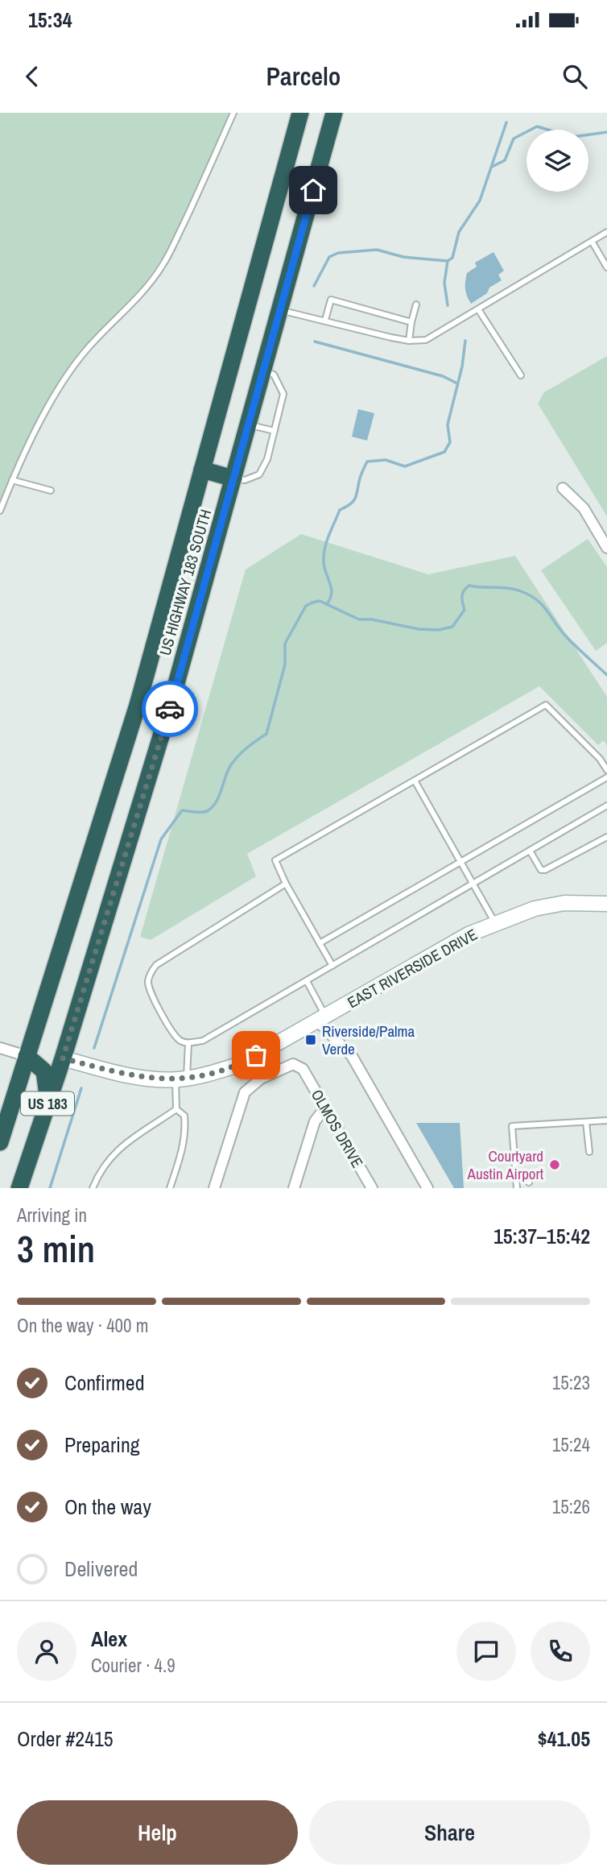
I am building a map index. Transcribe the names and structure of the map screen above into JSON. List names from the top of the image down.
{
  "streets": {
    "highway": ["US HIGHWAY 183 SOUTH", "US 183"],
    "main road": ["EAST RIVERSIDE DRIVE"],
    "street": ["OLMOS DRIVE"]
  },
  "crossings": [
    ["US HIGHWAY 183 SOUTH", "EAST RIVERSIDE DRIVE"]
  ],
  "places": {
    "transit": ["Riverside/Palma Verde"],
    "other": ["Courtyard Austin Airport"]
  },
  "page": {
    "status": "15:34",
    "header": "Parcelo",
    "heading": ["3 min", "Arriving in", "15:37–15:42"],
    "panel": [
      "Alex",
      "Courier · 4.9",
      "Order #2415",
      "$41.05"
    ],
    "bar": "On the way · 400 m",
    "list": [
      ["Confirmed", "15:23"],
      ["Preparing", "15:24"],
      ["On the way", "15:26"],
      "Delivered"
    ],
    "buttons": ["Help", "Share"]
  }
}
